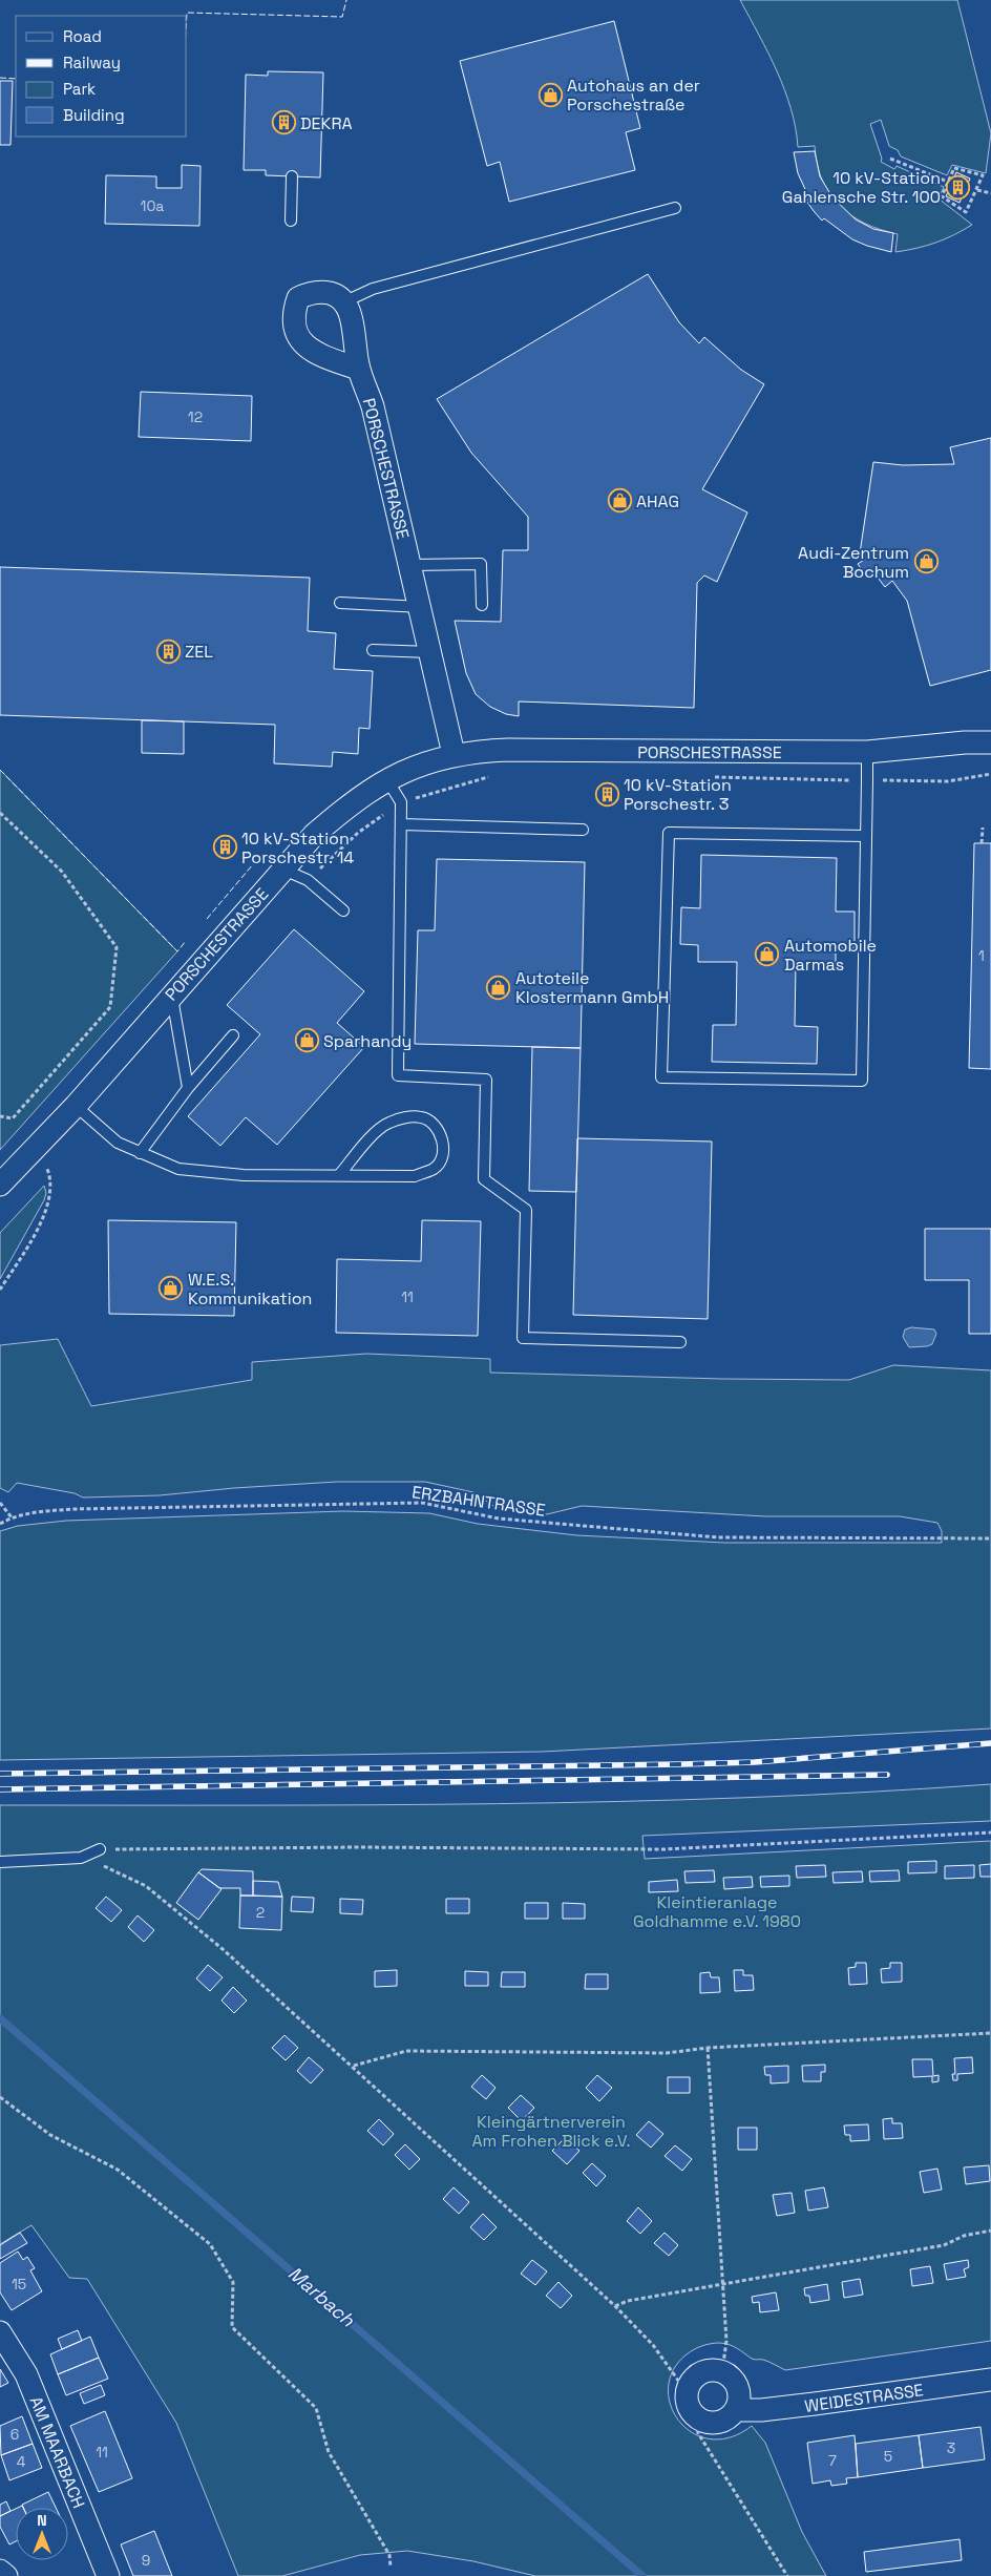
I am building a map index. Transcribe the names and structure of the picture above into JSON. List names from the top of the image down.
{
  "streets": {
    "street": ["PORSCHESTRASSE", "WEIDESTRASSE", "AM MAARBACH"],
    "path": ["ERZBAHNTRASSE"]
  },
  "water": ["Marbach"],
  "parks": ["Kleintieranlage Goldhamme e.V. 1980", "Kleingärtnerverein Am Frohen Blick e.V."],
  "places": {
    "shop": [
      "Autohaus an der Porschestraße",
      "AHAG",
      "Audi-Zentrum Bochum",
      "Automobile Darmas",
      "Autoteile Klostermann GmbH",
      "Sparhandy",
      "W.E.S. Kommunikation"
    ],
    "building": [
      "DEKRA",
      "10 kV-Station Gahlensche Str. 100",
      "ZEL",
      "10 kV-Station Porschestr. 3",
      "10 kV-Station Porschestr. 14"
    ]
  },
  "house_numbers": [
    "10a",
    "12",
    "1",
    "11",
    "2",
    "15",
    "6",
    "3",
    "11",
    "5",
    "7",
    "4",
    "9"
  ],
  "legend": [
    "Road",
    "Railway",
    "Park",
    "Building"
  ],
  "north": "top"
}
